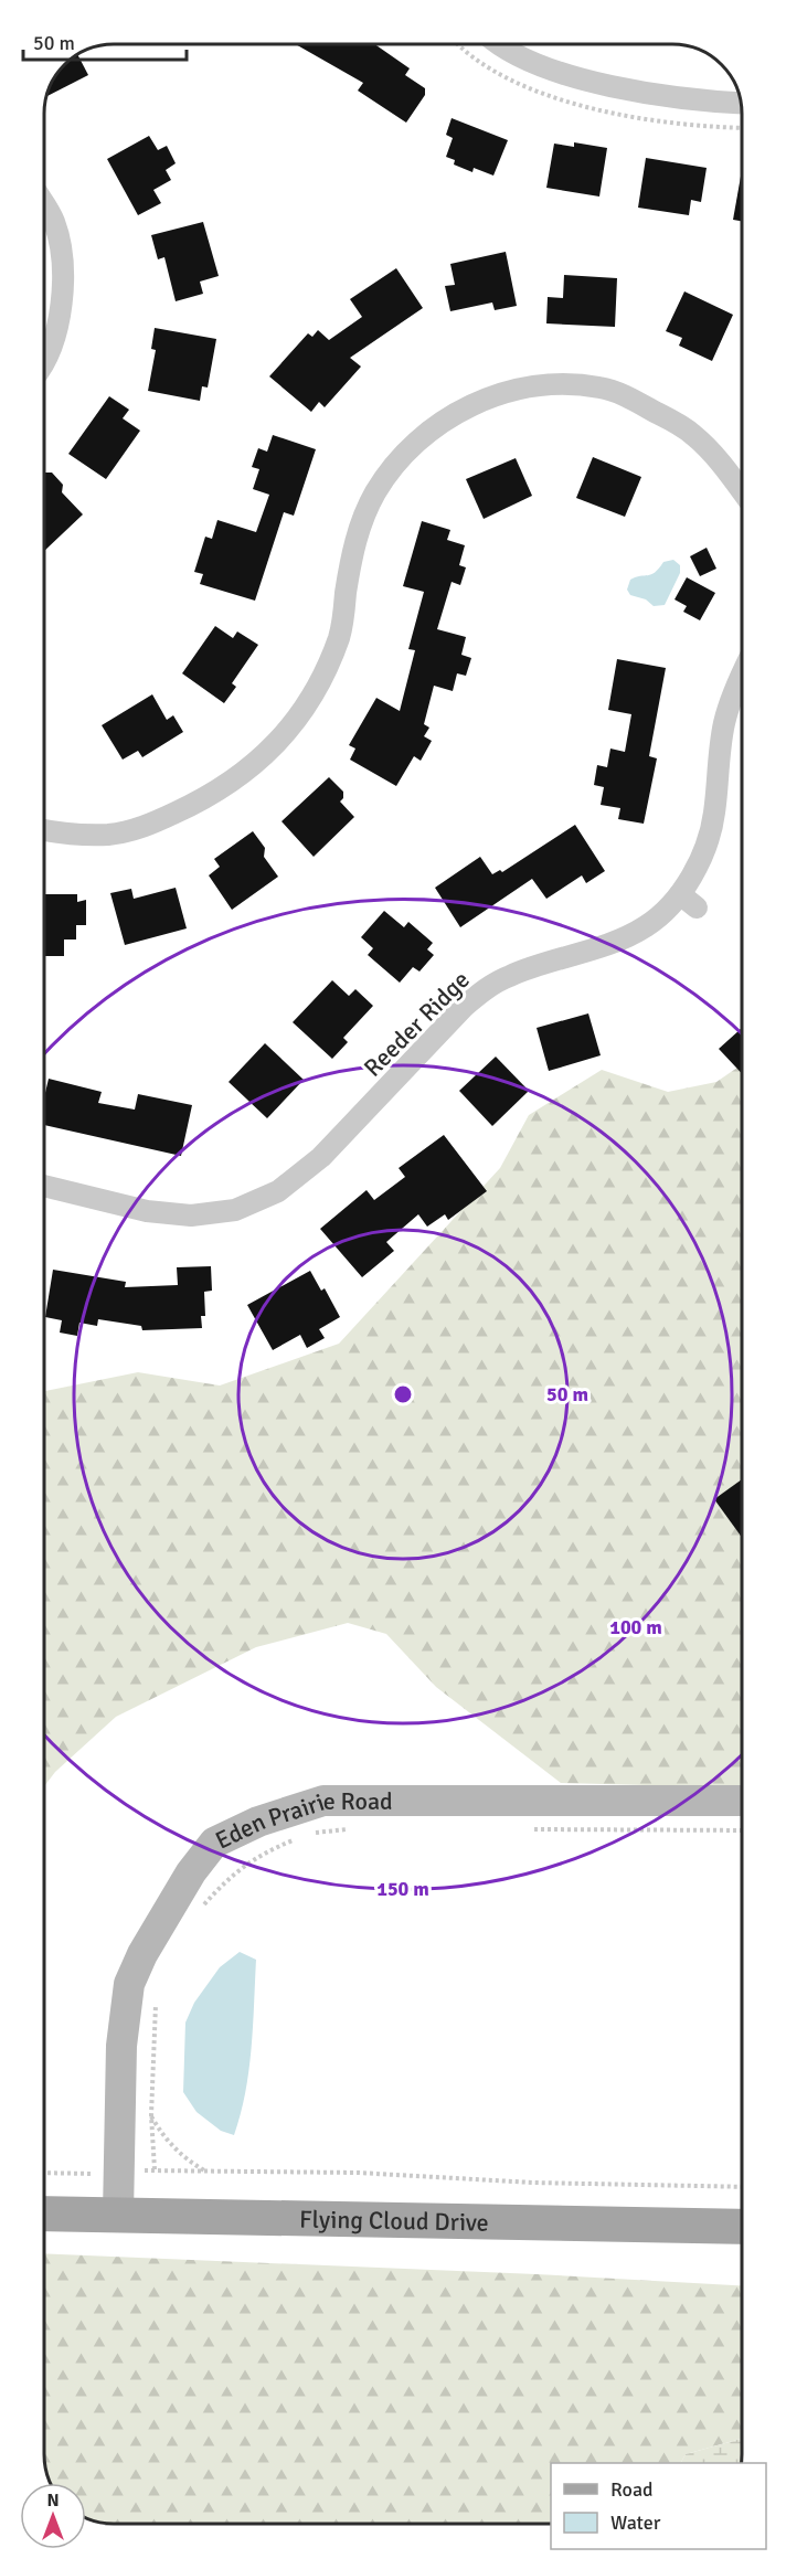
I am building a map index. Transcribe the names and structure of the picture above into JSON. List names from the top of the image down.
{
  "streets": {
    "main road": ["Flying Cloud Drive"],
    "street": ["Reeder Ridge", "Eden Prairie Road"]
  },
  "crossings": [
    ["Eden Prairie Road", "Flying Cloud Drive"]
  ],
  "legend": ["Road", "Water"],
  "scale_bar": "50 m",
  "north": "top",
  "rings": ["50 m", "100 m", "150 m"]
}
